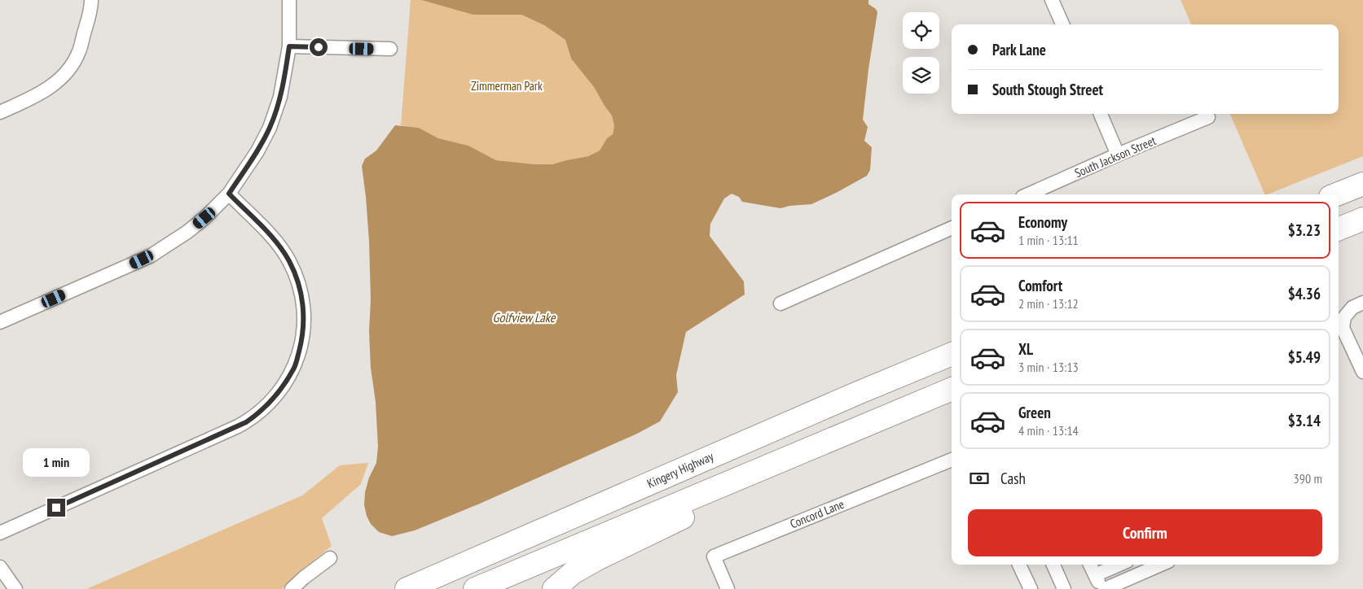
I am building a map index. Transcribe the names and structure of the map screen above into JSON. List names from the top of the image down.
{
  "streets": {
    "highway": ["Kingery Highway"],
    "street": ["South Jackson Street", "Concord Lane"]
  },
  "water": ["Golfview Lake"],
  "parks": ["Zimmerman Park"],
  "page": {
    "banner": ["Park Lane", "South Stough Street"],
    "list": [
      {
        "name": "Economy",
        "note": "1 min · 13:11",
        "value": "$3.23"
      },
      {
        "name": "Comfort",
        "note": "2 min · 13:12",
        "value": "$4.36"
      },
      {
        "name": "XL",
        "note": "3 min · 13:13",
        "value": "$5.49"
      },
      {
        "name": "Green",
        "note": "4 min · 13:14",
        "value": "$3.14"
      }
    ],
    "bubble": "1 min",
    "pay": ["Cash", "390 m"],
    "buttons": "Confirm"
  }
}
